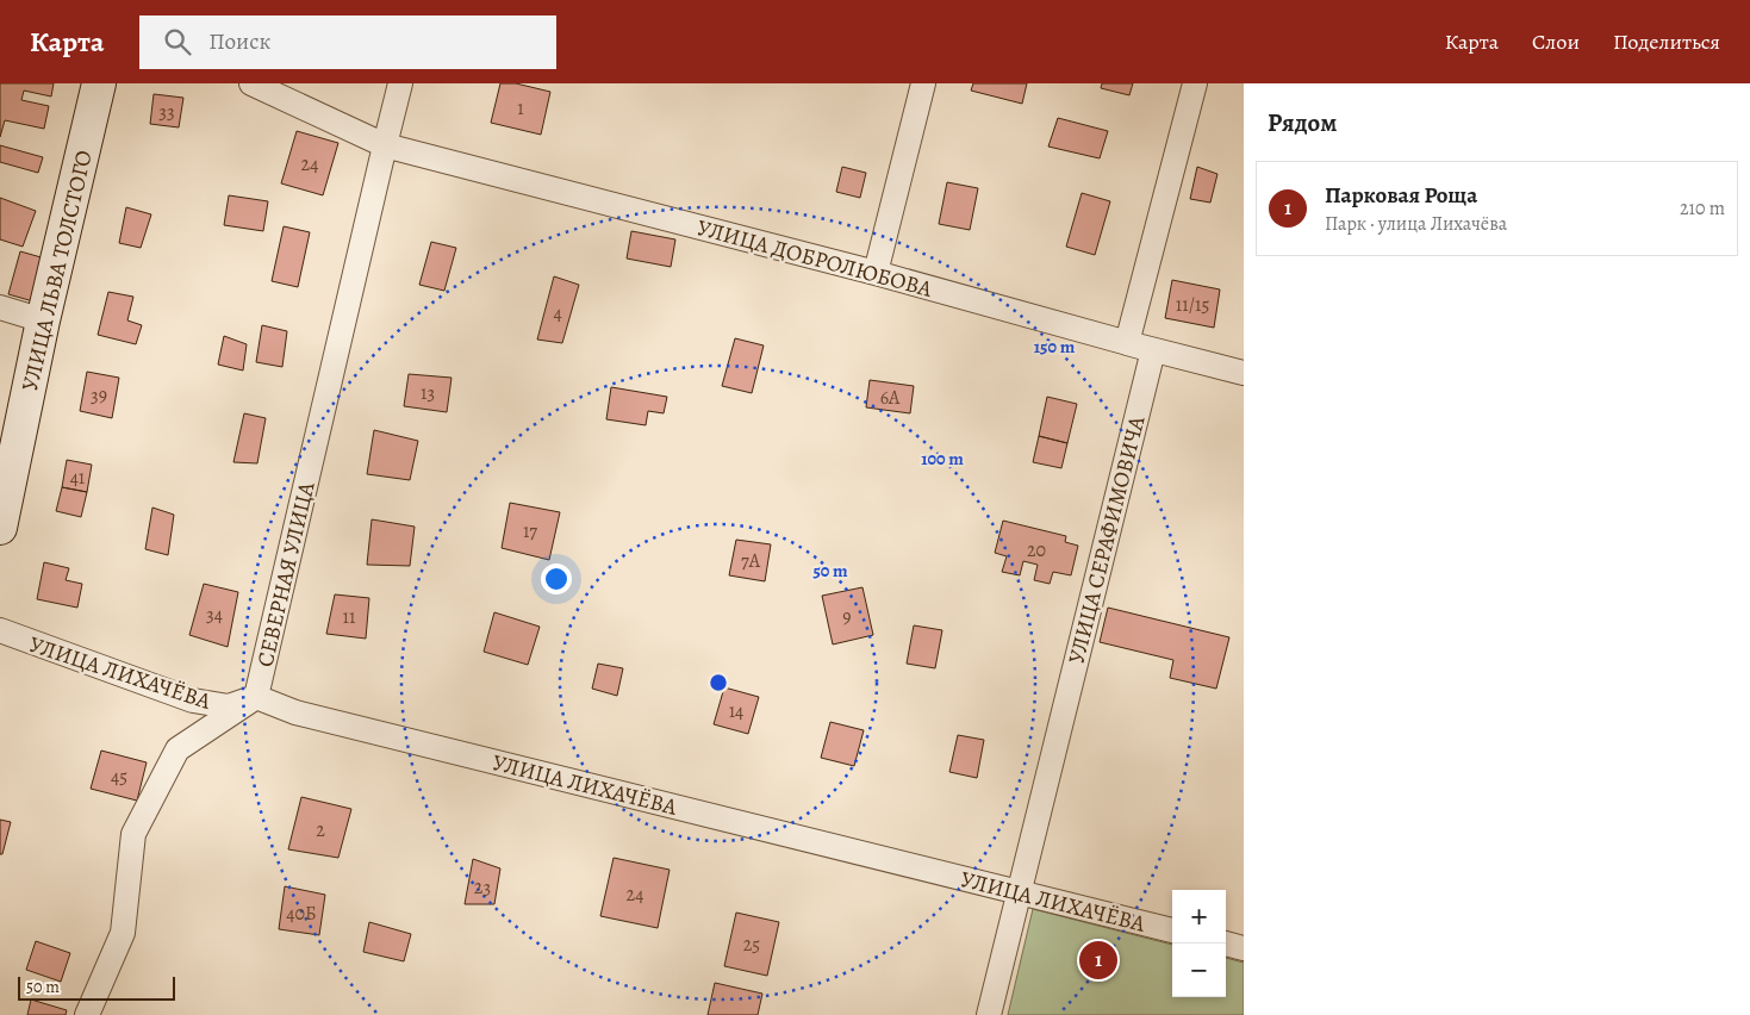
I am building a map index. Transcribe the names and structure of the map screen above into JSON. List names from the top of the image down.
{
  "streets": {
    "street": [
      "УЛИЦА ДОБРОЛЮБОВА",
      "УЛИЦА ЛЬВА ТОЛСТОГО",
      "УЛИЦА СЕРАФИМОВИЧА",
      "СЕВЕРНАЯ УЛИЦА",
      "УЛИЦА ЛИХАЧЁВА"
    ]
  },
  "crossings": [
    ["УЛИЦА ДОБРОЛЮБОВА", "УЛИЦА СЕРАФИМОВИЧА"],
    ["УЛИЦА ДОБРОЛЮБОВА", "СЕВЕРНАЯ УЛИЦА"],
    ["УЛИЦА СЕРАФИМОВИЧА", "УЛИЦА ЛИХАЧЁВА"],
    ["СЕВЕРНАЯ УЛИЦА", "УЛИЦА ЛИХАЧЁВА"]
  ],
  "house_numbers": [
    "1",
    "33",
    "24",
    "11/15",
    "4",
    "13",
    "39",
    "6А",
    "41",
    "17",
    "20",
    "7А",
    "34",
    "11",
    "9",
    "14",
    "45",
    "2",
    "23",
    "24",
    "40Б",
    "25"
  ],
  "scale_bar": "50 m",
  "page": {
    "header": "Карта",
    "search": "Поиск",
    "nav": ["Карта", "Слои", "Поделиться"],
    "heading": "Рядом",
    "list": [
      {
        "mark": "1",
        "name": "Парковая Роща",
        "note": "Парк · улица Лихачёва",
        "value": "210 m"
      }
    ],
    "map_buttons": ["+", "−"],
    "pins": "1",
    "scale": "50 m"
  },
  "rings": ["150 m", "100 m", "50 m"]
}
